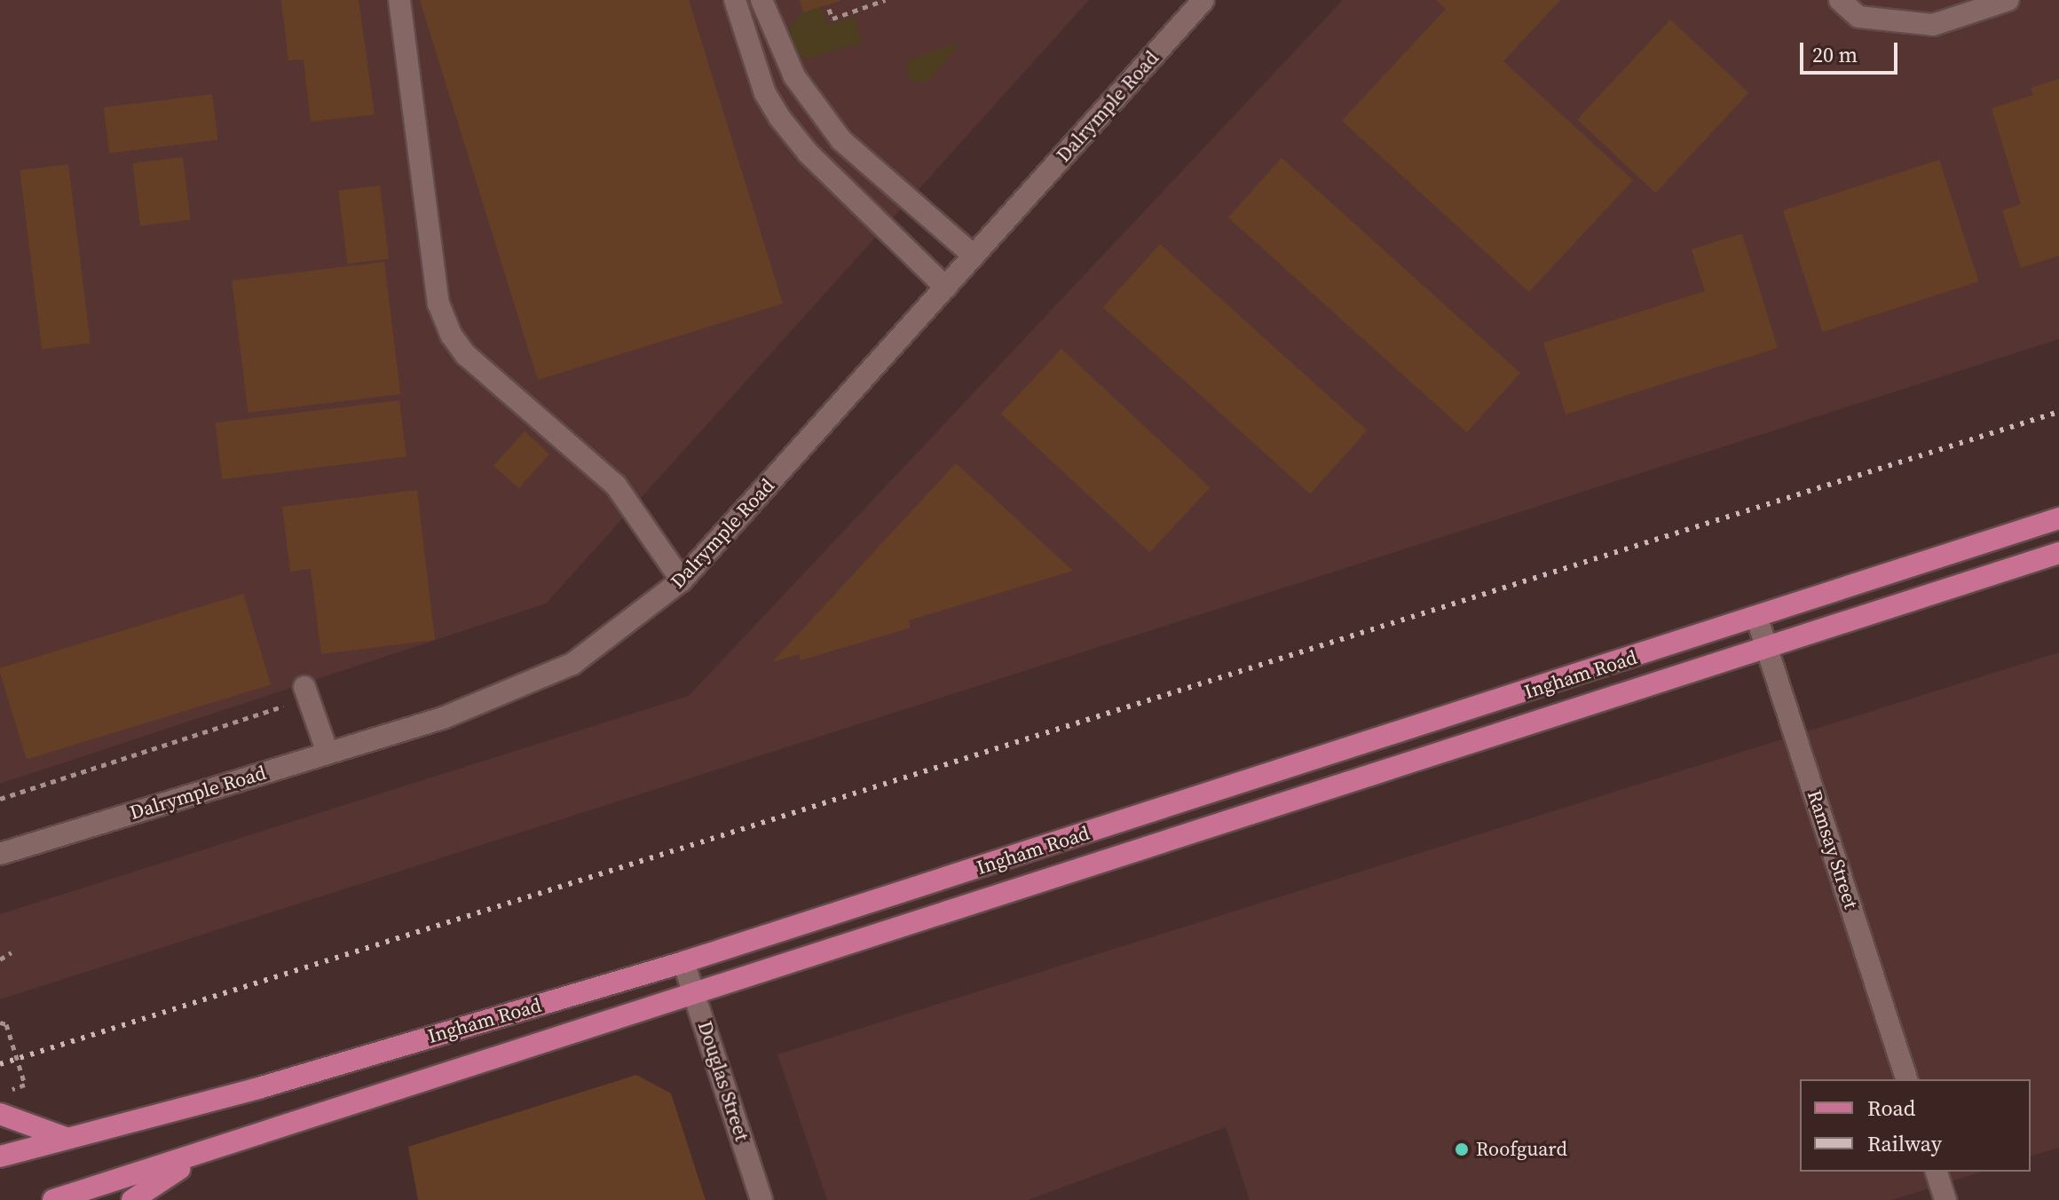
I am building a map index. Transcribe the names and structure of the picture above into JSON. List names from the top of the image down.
{
  "streets": {
    "main road": ["Ingham Road"],
    "street": ["Dalrymple Road", "Ramsay Street", "Douglas Street"]
  },
  "crossings": [
    ["Ingham Road", "Ramsay Street"],
    ["Ingham Road", "Douglas Street"]
  ],
  "places": ["Roofguard"],
  "legend": ["Road", "Railway"],
  "scale_bar": "20 m"
}
